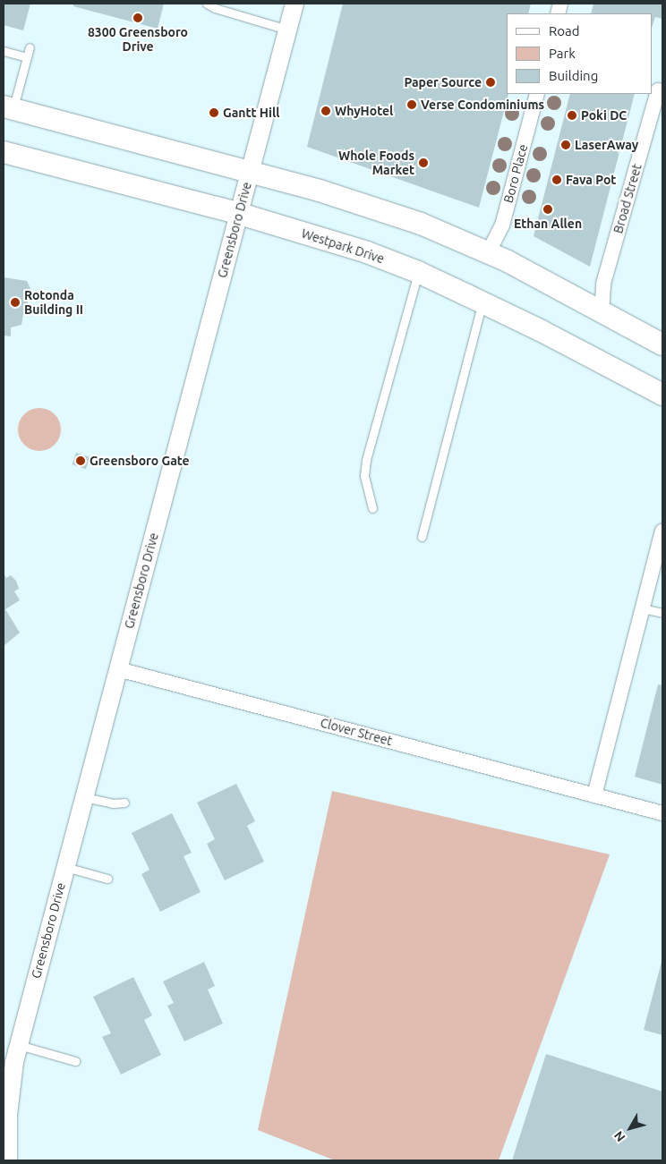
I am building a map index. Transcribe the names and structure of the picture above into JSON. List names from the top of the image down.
{
  "streets": {
    "main road": ["Westpark Drive"],
    "street": [
      "Boro Place",
      "Broad Street",
      "Greensboro Drive",
      "Clover Street"
    ]
  },
  "crossings": [
    ["Greensboro Drive", "Westpark Drive"],
    ["Greensboro Drive", "Clover Street"]
  ],
  "places": [
    "8300 Greensboro Drive",
    "Paper Source",
    "Verse Condominiums",
    "WhyHotel",
    "Gantt Hill",
    "Poki DC",
    "LaserAway",
    "Whole Foods Market",
    "Fava Pot",
    "Ethan Allen",
    "Rotonda Building II",
    "Greensboro Gate"
  ],
  "legend": ["Road", "Park", "Building"],
  "north": "bottom left"
}
